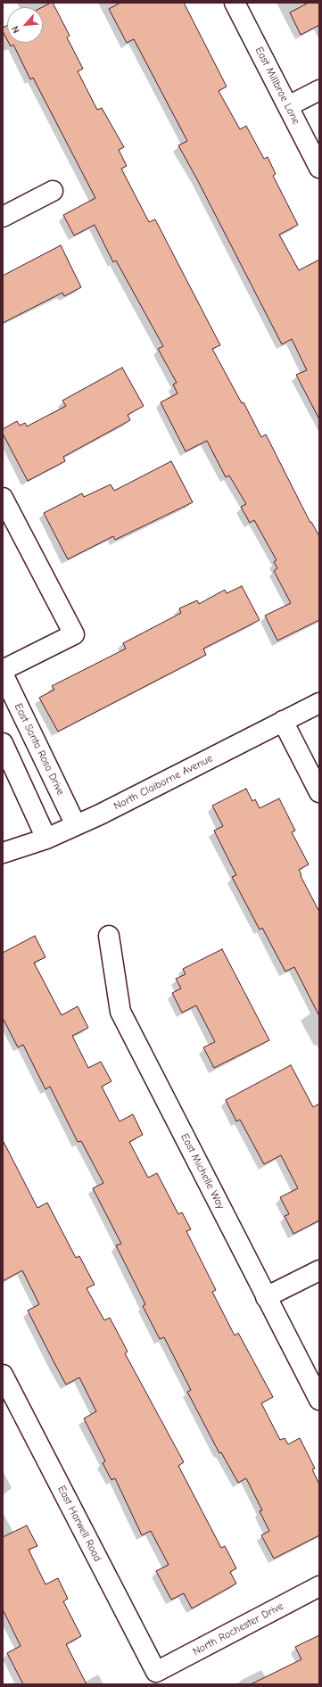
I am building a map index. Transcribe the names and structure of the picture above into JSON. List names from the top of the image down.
{
  "streets": {
    "street": [
      "East Millbrae Lane",
      "East Santa Rosa Drive",
      "North Claiborne Avenue",
      "East Michelle Way",
      "East Harwell Road",
      "North Rochester Drive"
    ]
  },
  "crossings": [
    ["East Santa Rosa Drive", "North Claiborne Avenue"],
    ["East Harwell Road", "North Rochester Drive"]
  ],
  "north": "bottom left"
}
